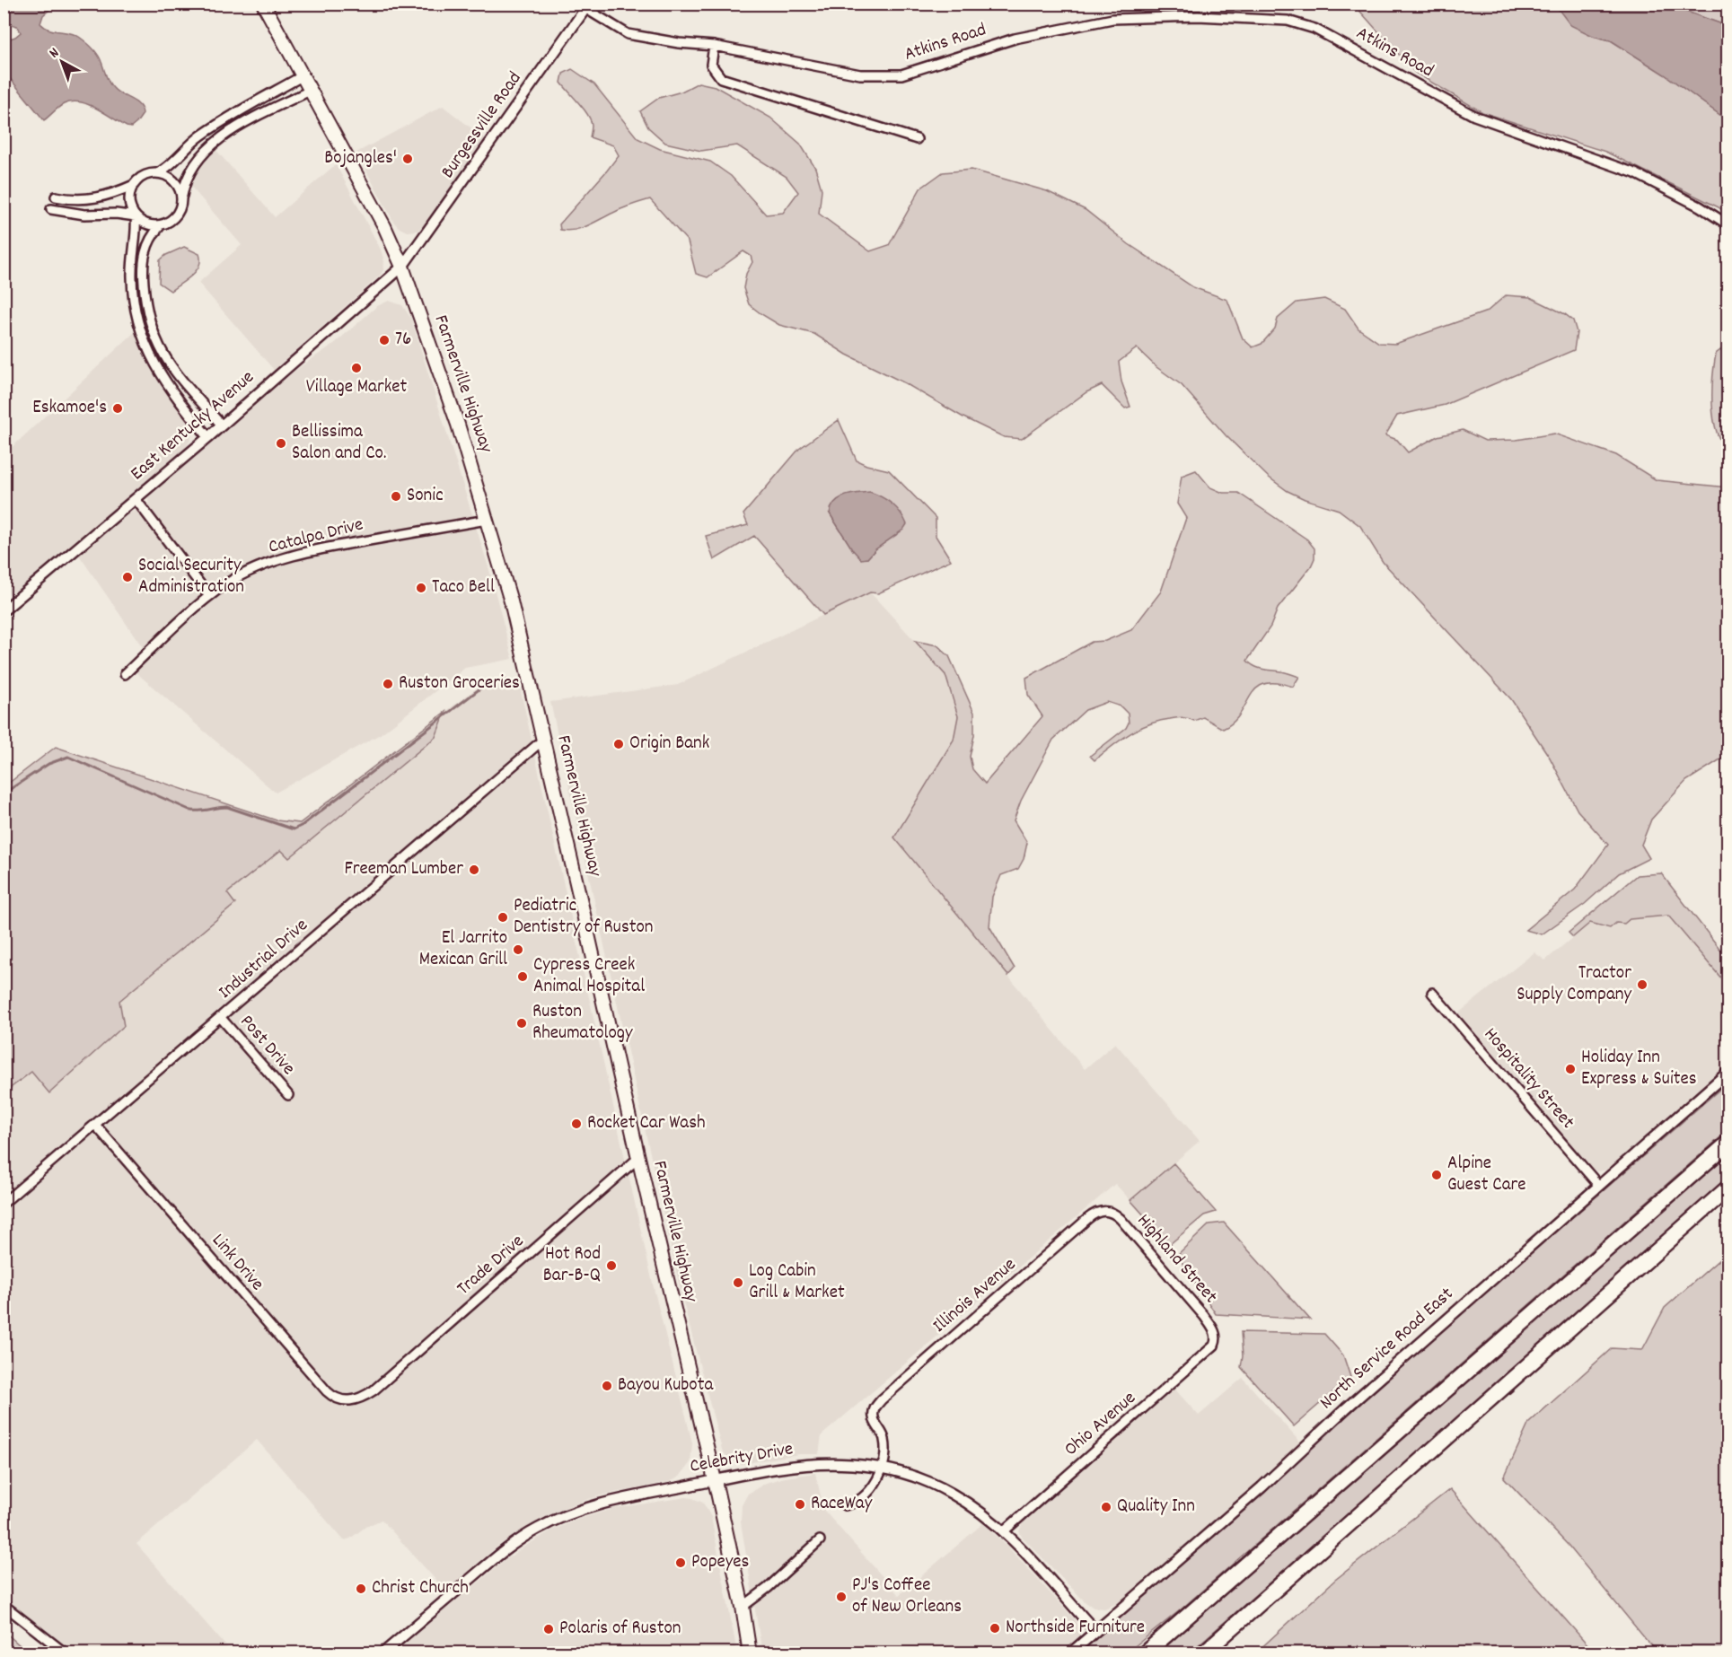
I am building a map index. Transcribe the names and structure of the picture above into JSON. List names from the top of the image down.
{
  "streets": {
    "main road": ["Farmerville Highway"],
    "street": [
      "Atkins Road",
      "Burgessville Road",
      "East Kentucky Avenue",
      "Catalpa Drive",
      "Industrial Drive",
      "Post Drive",
      "Hospitality Street",
      "Highland Street",
      "Link Drive",
      "Trade Drive",
      "Illinois Avenue",
      "North Service Road East",
      "Ohio Avenue",
      "Celebrity Drive"
    ]
  },
  "crossings": [
    ["Atkins Road", "Burgessville Road"],
    ["Burgessville Road", "Farmerville Highway"],
    ["Burgessville Road", "East Kentucky Avenue"],
    ["Farmerville Highway", "East Kentucky Avenue"],
    ["Farmerville Highway", "Catalpa Drive"],
    ["Farmerville Highway", "Industrial Drive"],
    ["Farmerville Highway", "Trade Drive"],
    ["Farmerville Highway", "Celebrity Drive"],
    ["Industrial Drive", "Post Drive"],
    ["Industrial Drive", "Link Drive"],
    ["Hospitality Street", "North Service Road East"],
    ["Highland Street", "Illinois Avenue"],
    ["Highland Street", "Ohio Avenue"],
    ["Link Drive", "Trade Drive"],
    ["Illinois Avenue", "Celebrity Drive"],
    ["North Service Road East", "Celebrity Drive"],
    ["Ohio Avenue", "Celebrity Drive"]
  ],
  "places": [
    "Bojangles'",
    "76",
    "Village Market",
    "Eskamoe's",
    "Bellissima Salon and Co.",
    "Sonic",
    "Social Security Administration",
    "Taco Bell",
    "Ruston Groceries",
    "Origin Bank",
    "Freeman Lumber",
    "Pediatric Dentistry of Ruston",
    "El Jarrito Mexican Grill",
    "Cypress Creek Animal Hospital",
    "Tractor Supply Company",
    "Ruston Rheumatology",
    "Holiday Inn Express & Suites",
    "Rocket Car Wash",
    "Alpine Guest Care",
    "Hot Rod Bar-B-Q",
    "Log Cabin Grill & Market",
    "Bayou Kubota",
    "RaceWay",
    "Quality Inn",
    "Popeyes",
    "Christ Church",
    "PJ's Coffee of New Orleans",
    "Northside Furniture",
    "Polaris of Ruston"
  ],
  "north": "top left"
}
